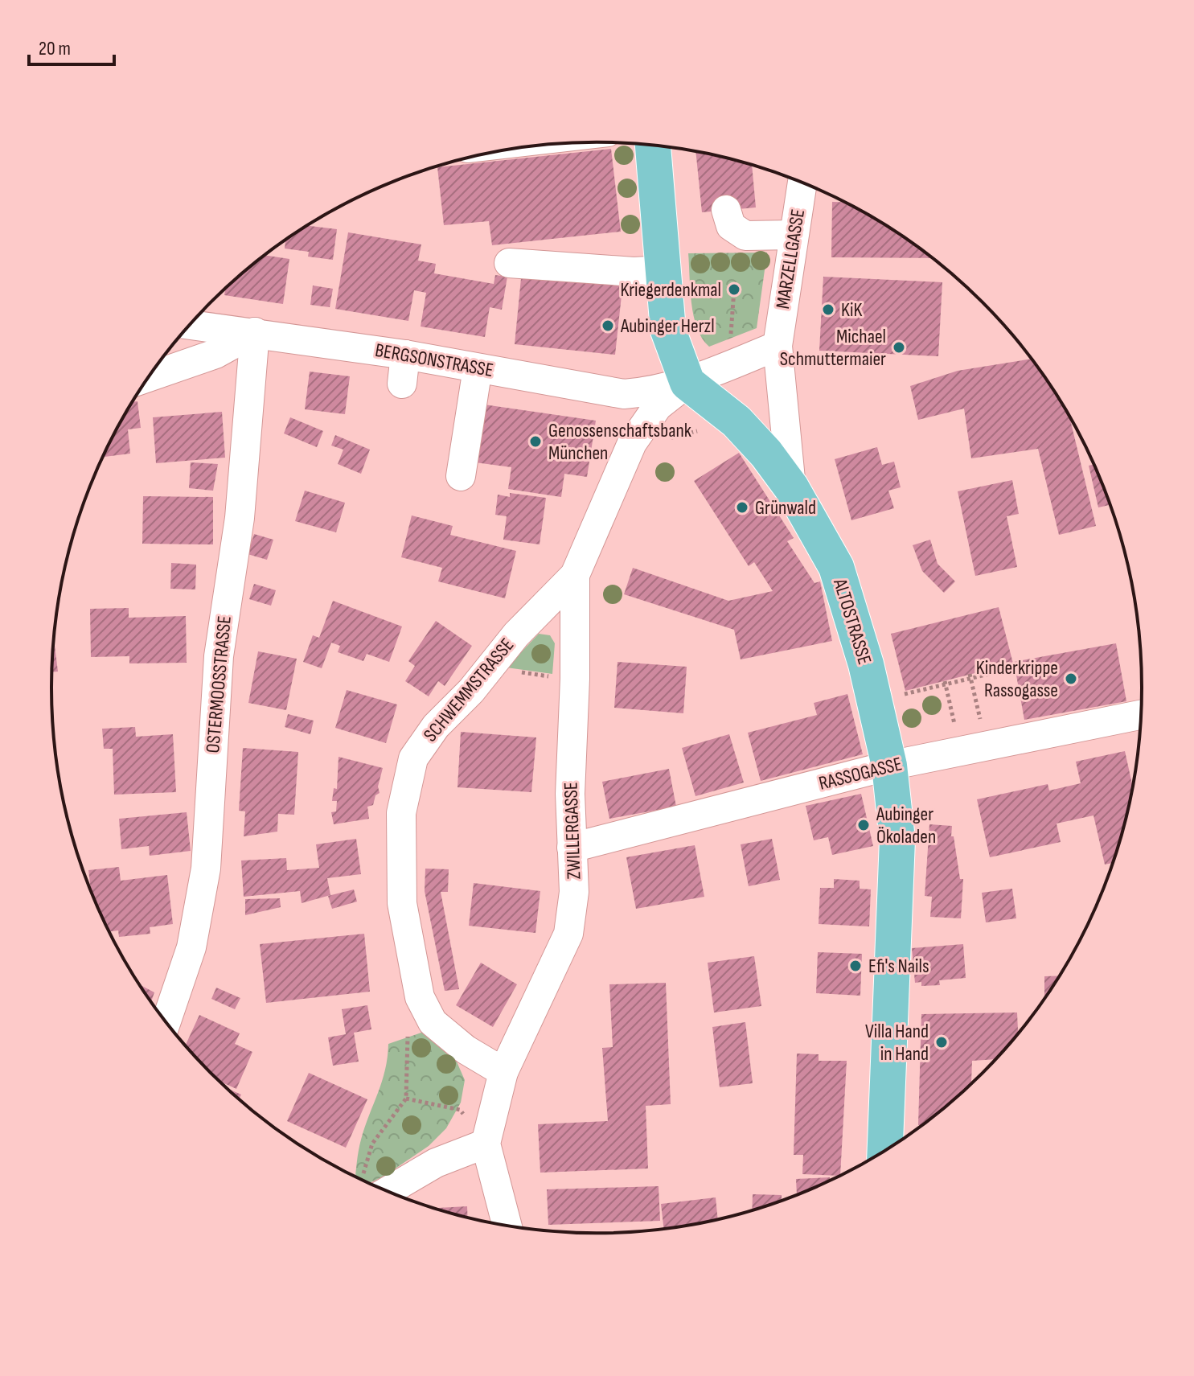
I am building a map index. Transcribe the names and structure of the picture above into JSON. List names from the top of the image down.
{
  "streets": {
    "main road": ["ALTOSTRASSE"],
    "street": [
      "MARZELLGASSE",
      "BERGSONSTRASSE",
      "OSTERMOOSSTRASSE",
      "SCHWEMMSTRASSE",
      "RASSOGASSE",
      "ZWILLERGASSE"
    ]
  },
  "crossings": [
    ["MARZELLGASSE", "ALTOSTRASSE"],
    ["BERGSONSTRASSE", "ALTOSTRASSE"],
    ["BERGSONSTRASSE", "OSTERMOOSSTRASSE"],
    ["BERGSONSTRASSE", "SCHWEMMSTRASSE"],
    ["ALTOSTRASSE", "SCHWEMMSTRASSE"],
    ["ALTOSTRASSE", "RASSOGASSE"],
    ["SCHWEMMSTRASSE", "ZWILLERGASSE"],
    ["RASSOGASSE", "ZWILLERGASSE"]
  ],
  "places": [
    "Kriegerdenkmal",
    "KiK",
    "Aubinger Herzl",
    "Michael Schmuttermaier",
    "Genossenschaftsbank München",
    "Grünwald",
    "Kinderkrippe Rassogasse",
    "Aubinger Ökoladen",
    "Efi's Nails",
    "Villa Hand in Hand"
  ],
  "scale_bar": "20 m"
}
